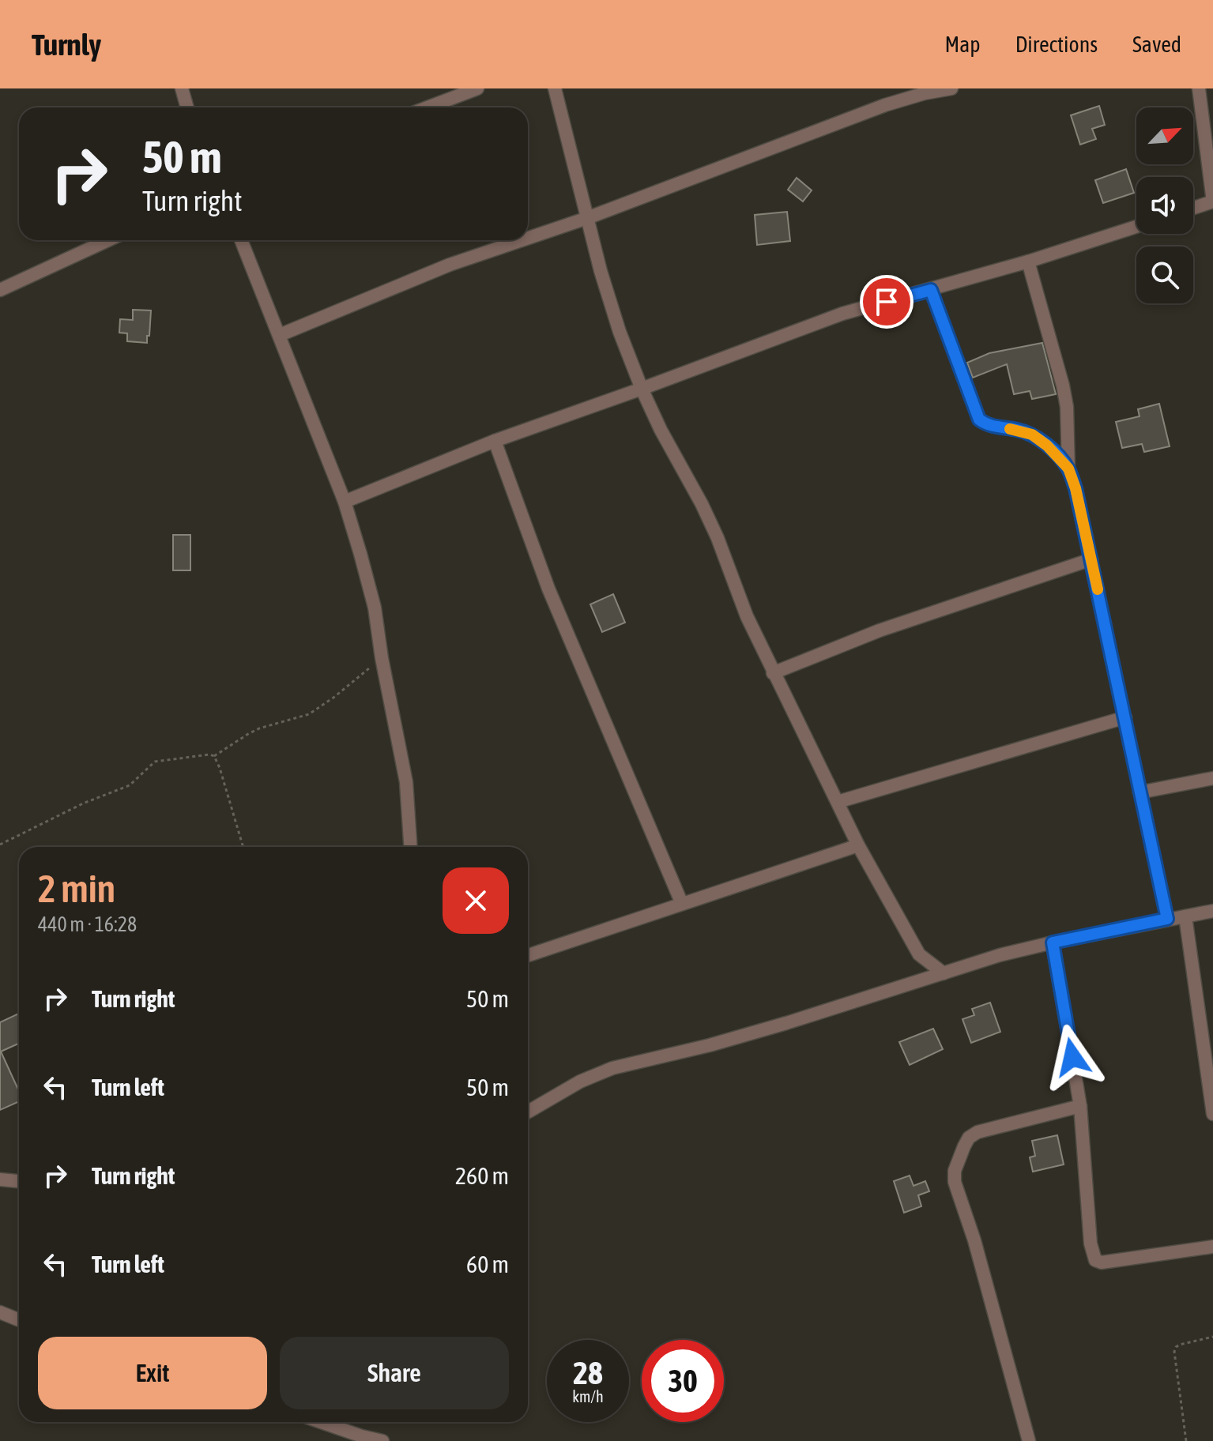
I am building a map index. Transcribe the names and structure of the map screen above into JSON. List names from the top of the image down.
{
  "north": "top right",
  "page": {
    "header": "Turnly",
    "nav": ["Map", "Directions", "Saved"],
    "turn": ["50 m", "Turn right"],
    "heading": ["2 min", "440 m · 16:28"],
    "list": [
      {
        "name": "Turn right",
        "value": "50 m"
      },
      {
        "name": "Turn left",
        "value": "50 m"
      },
      {
        "name": "Turn right",
        "value": "260 m"
      },
      {
        "name": "Turn left",
        "value": "60 m"
      }
    ],
    "buttons": ["Exit", "Share"],
    "speed": "28 km/h",
    "limit": "30"
  }
}
